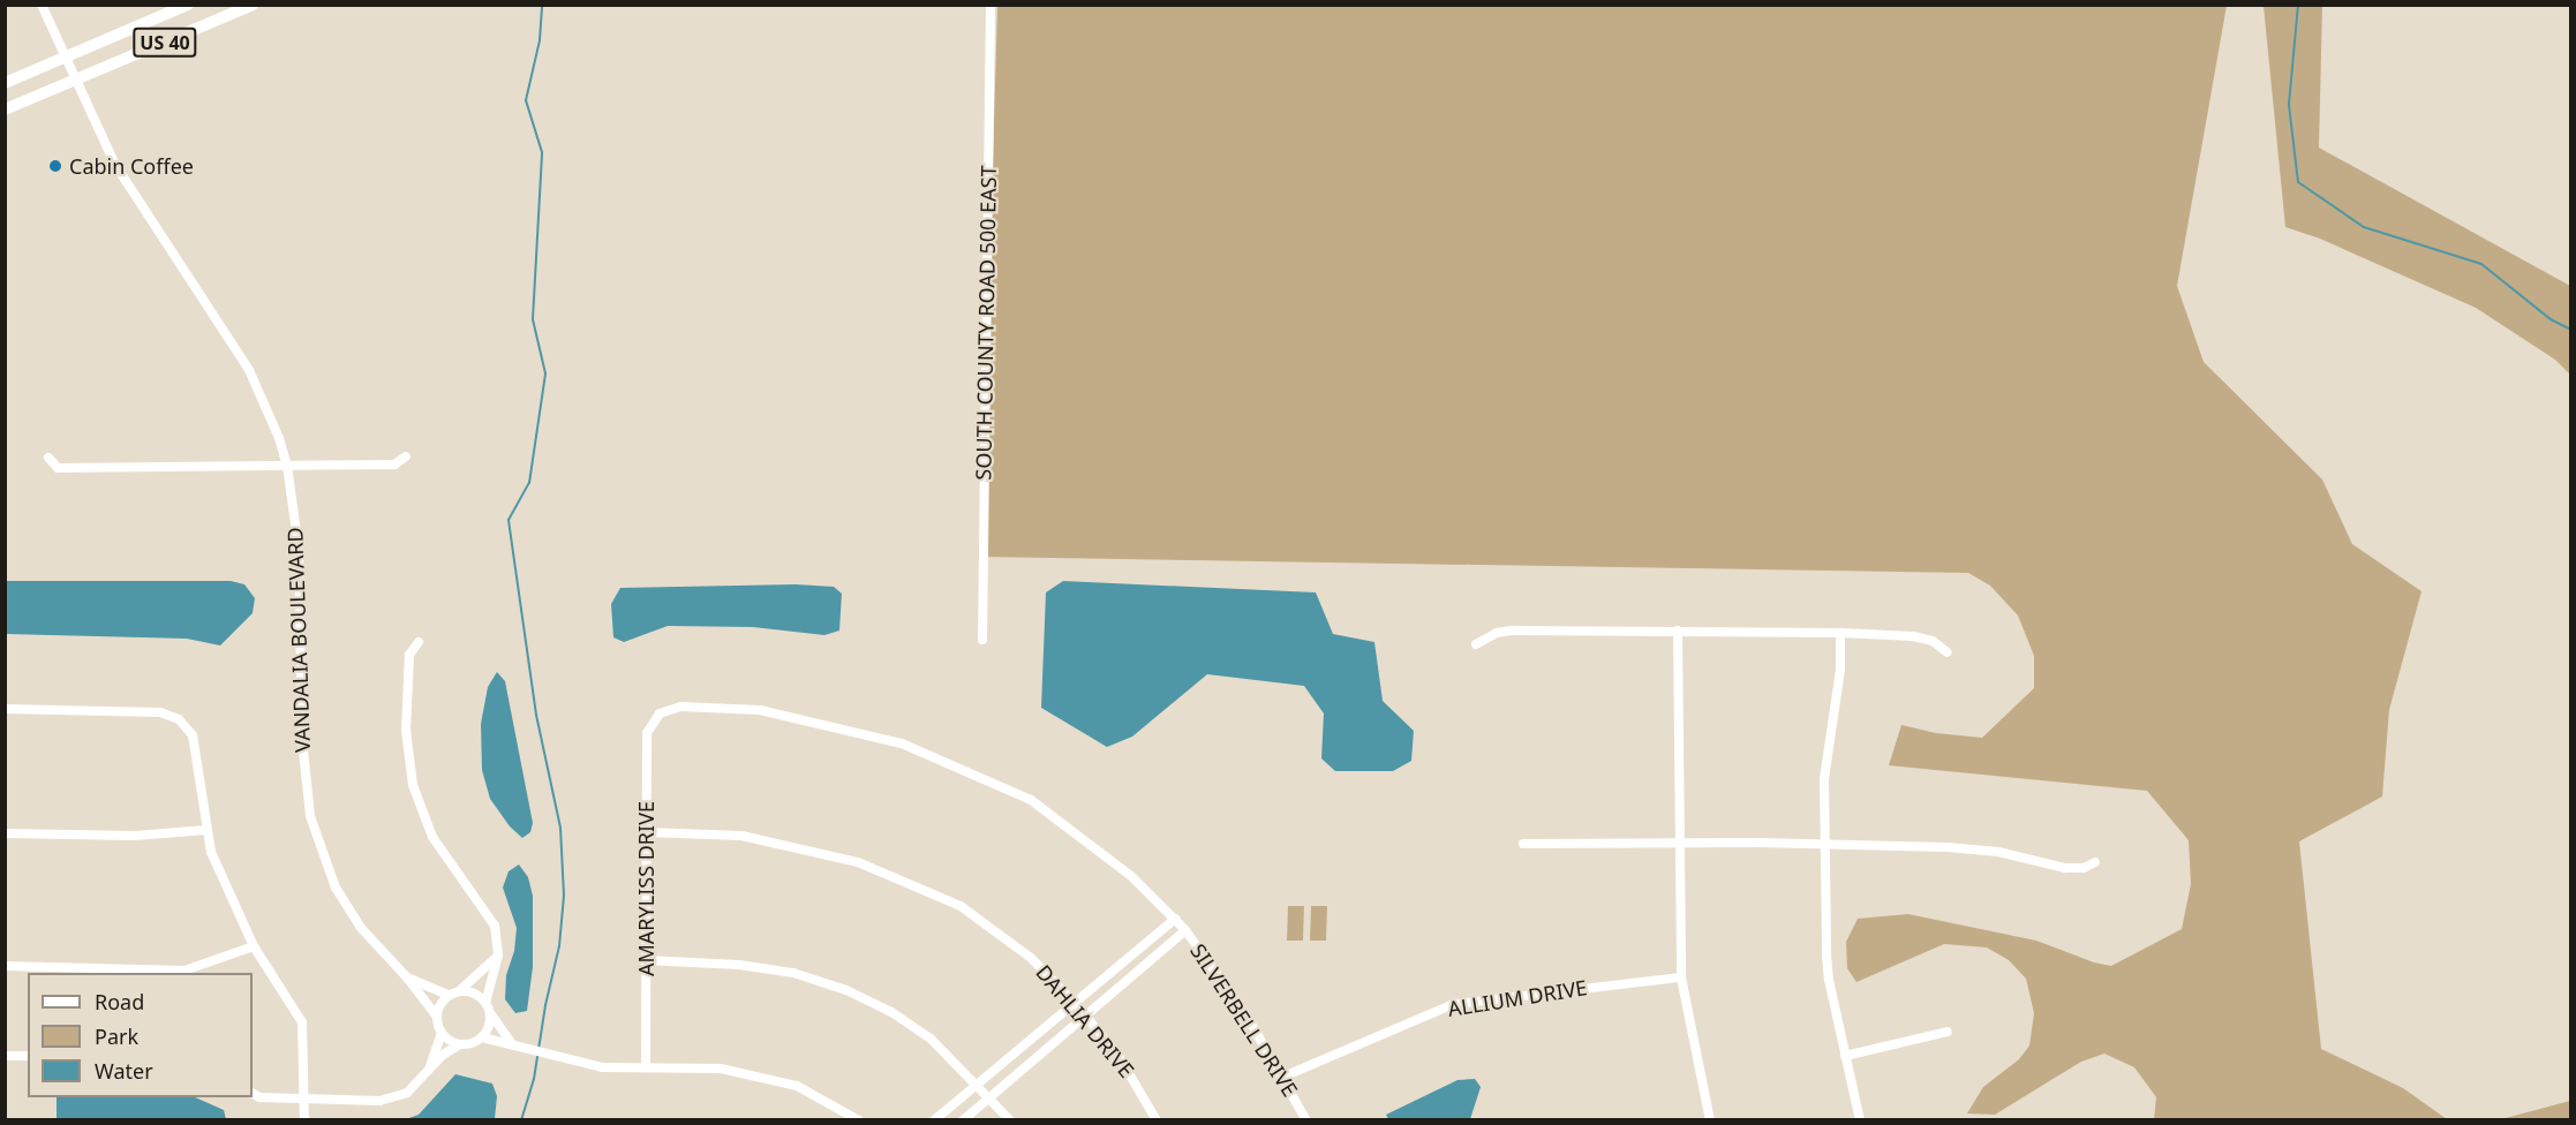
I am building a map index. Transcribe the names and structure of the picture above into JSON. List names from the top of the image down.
{
  "streets": {
    "main road": ["US 40"],
    "street": [
      "SOUTH COUNTY ROAD 500 EAST",
      "VANDALIA BOULEVARD",
      "AMARYLISS DRIVE",
      "ALLIUM DRIVE",
      "SILVERBELL DRIVE",
      "DAHLIA DRIVE"
    ]
  },
  "crossings": [
    ["US 40", "VANDALIA BOULEVARD"],
    ["AMARYLISS DRIVE", "SILVERBELL DRIVE"],
    ["AMARYLISS DRIVE", "DAHLIA DRIVE"],
    ["ALLIUM DRIVE", "SILVERBELL DRIVE"]
  ],
  "places": ["Cabin Coffee"],
  "legend": ["Road", "Park", "Water"]
}
